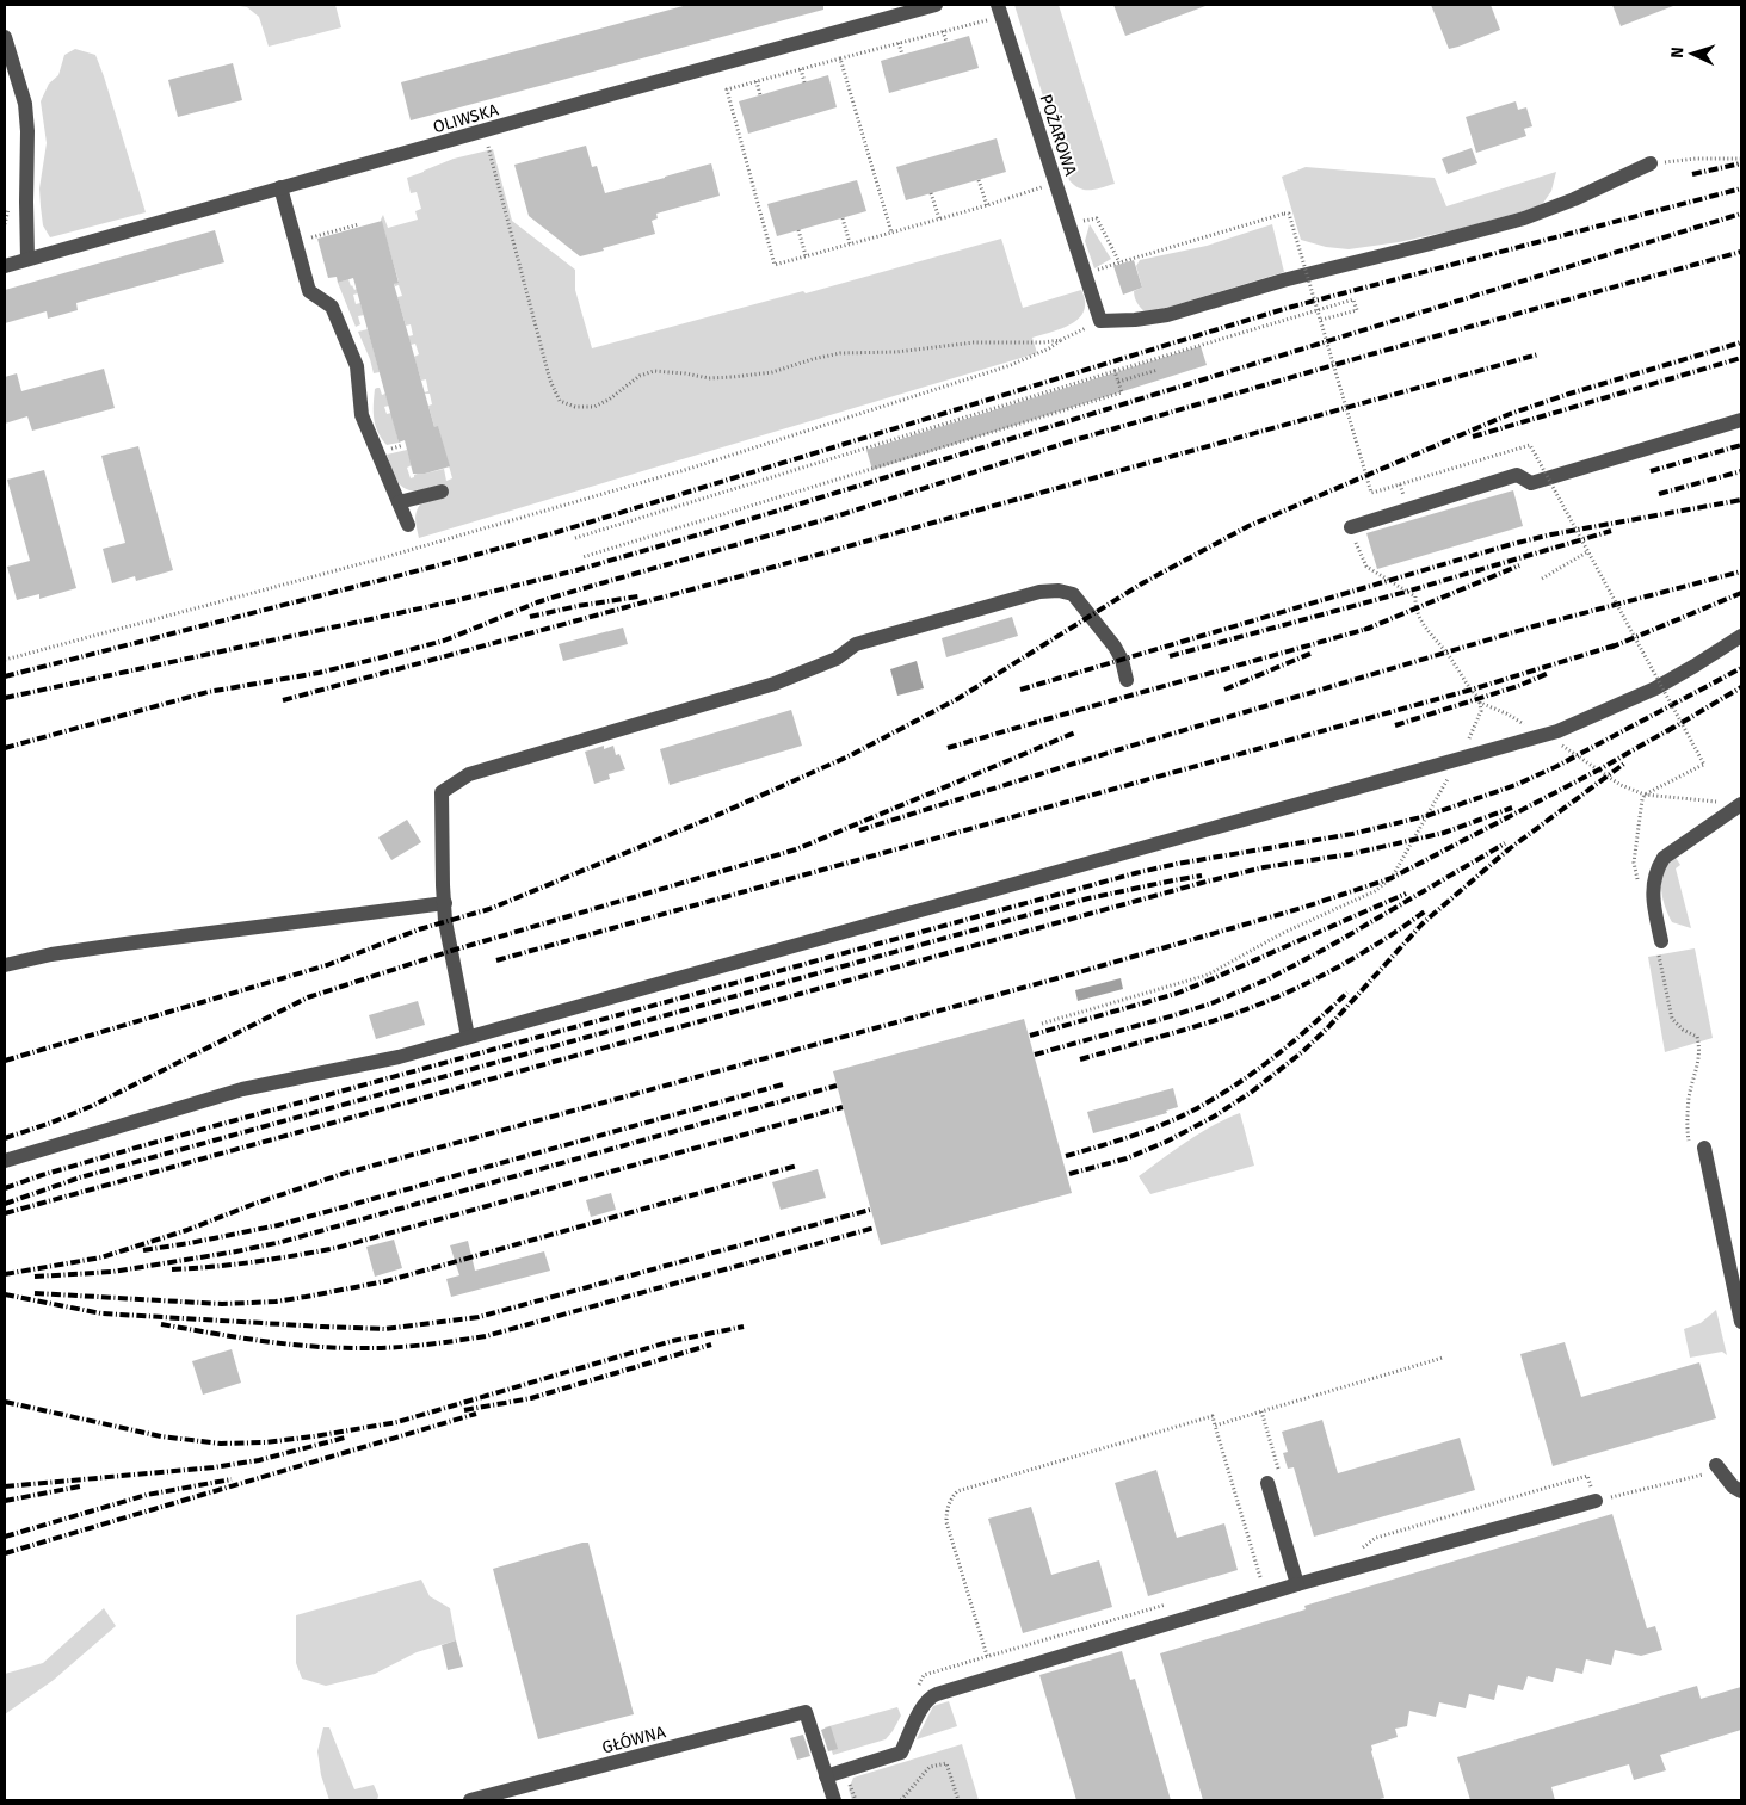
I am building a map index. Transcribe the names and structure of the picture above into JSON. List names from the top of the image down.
{
  "streets": {
    "street": ["OLIWSKA", "POŻAROWA", "GŁÓWNA"]
  },
  "north": "left"
}
